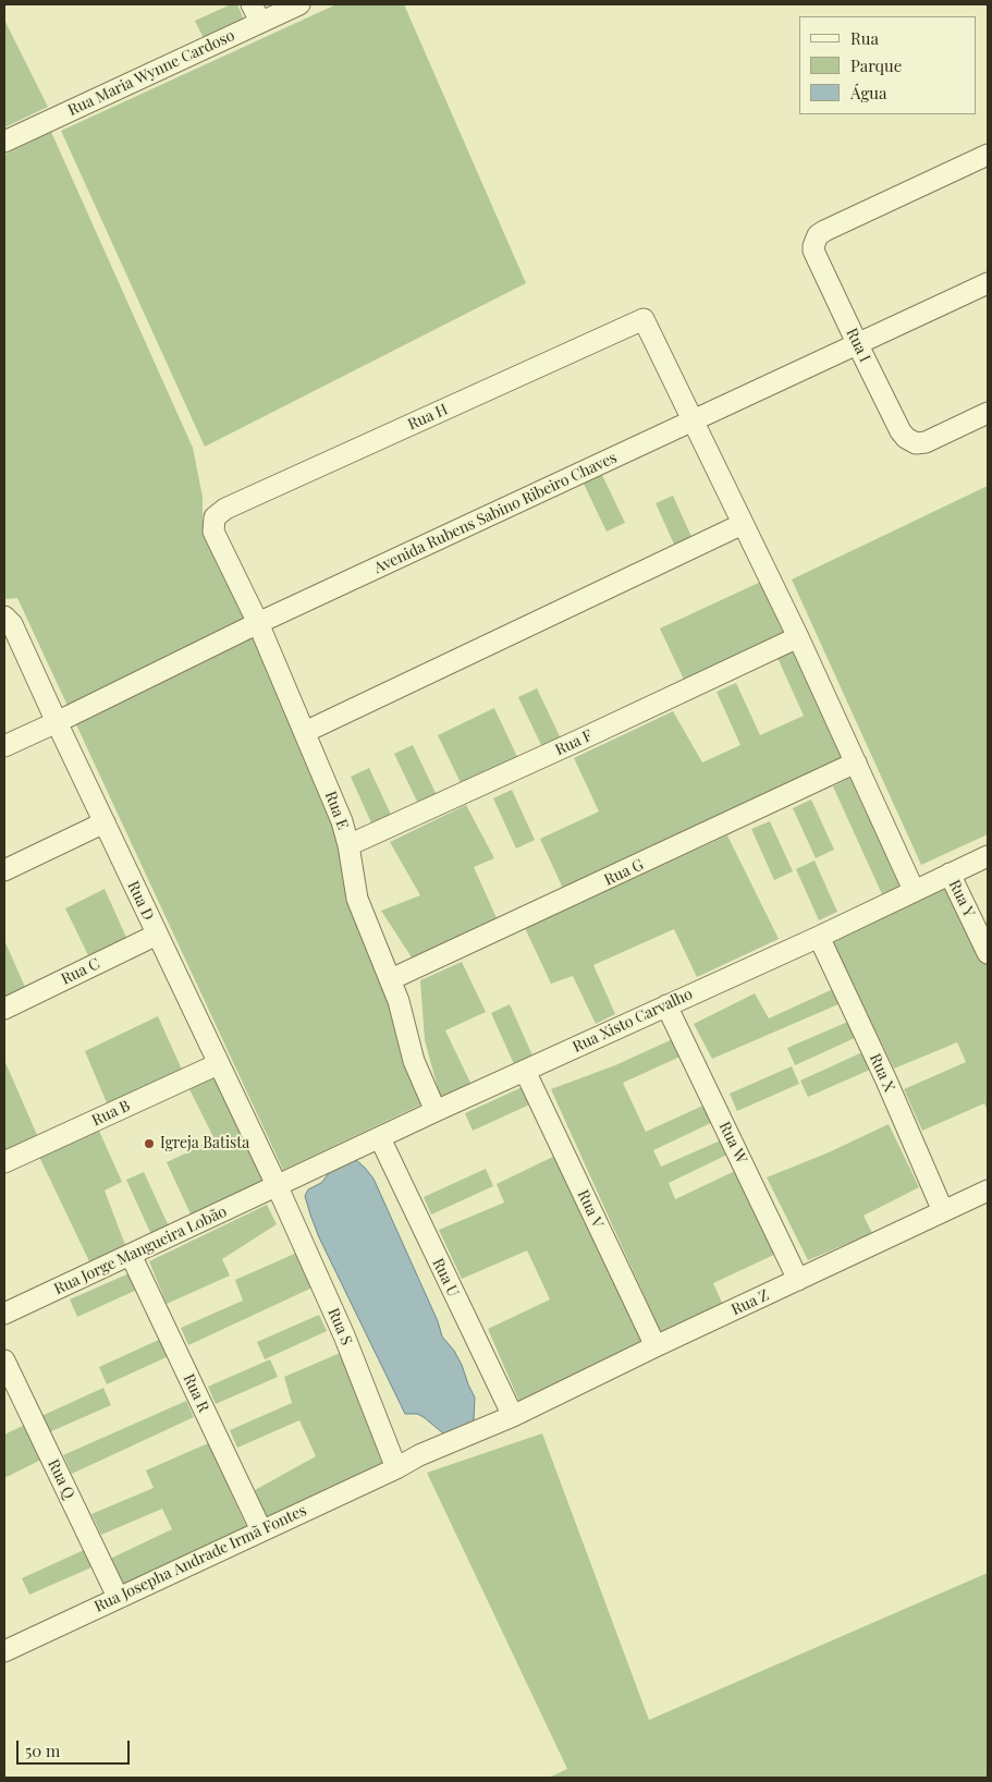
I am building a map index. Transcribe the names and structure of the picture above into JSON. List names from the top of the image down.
{
  "streets": {
    "street": [
      "Rua Maria Wynne Cardoso",
      "Rua I",
      "Rua H",
      "Avenida Rubens Sabino Ribeiro Chaves",
      "Rua F",
      "Rua E",
      "Rua G",
      "Rua Y",
      "Rua D",
      "Rua C",
      "Rua Xisto Carvalho",
      "Rua X",
      "Rua B",
      "Rua W",
      "Rua V",
      "Rua Jorge Mangueira Lobão",
      "Rua U",
      "Rua Z",
      "Rua S",
      "Rua R",
      "Rua Q",
      "Rua Josepha Andrade Irmã Fontes"
    ]
  },
  "crossings": [
    ["Rua I", "Avenida Rubens Sabino Ribeiro Chaves"],
    ["Rua H", "Avenida Rubens Sabino Ribeiro Chaves"],
    ["Rua H", "Rua E"],
    ["Avenida Rubens Sabino Ribeiro Chaves", "Rua E"],
    ["Avenida Rubens Sabino Ribeiro Chaves", "Rua D"],
    ["Rua F", "Rua E"],
    ["Rua E", "Rua G"],
    ["Rua E", "Rua Xisto Carvalho"],
    ["Rua Y", "Rua Xisto Carvalho"],
    ["Rua D", "Rua C"],
    ["Rua D", "Rua Xisto Carvalho"],
    ["Rua D", "Rua B"],
    ["Rua D", "Rua Jorge Mangueira Lobão"],
    ["Rua D", "Rua S"],
    ["Rua Xisto Carvalho", "Rua X"],
    ["Rua Xisto Carvalho", "Rua W"],
    ["Rua Xisto Carvalho", "Rua V"],
    ["Rua Xisto Carvalho", "Rua Jorge Mangueira Lobão"],
    ["Rua Xisto Carvalho", "Rua U"],
    ["Rua Xisto Carvalho", "Rua S"],
    ["Rua X", "Rua Z"],
    ["Rua W", "Rua Z"],
    ["Rua V", "Rua Z"],
    ["Rua Jorge Mangueira Lobão", "Rua S"],
    ["Rua Jorge Mangueira Lobão", "Rua R"],
    ["Rua U", "Rua Z"],
    ["Rua Z", "Rua Josepha Andrade Irmã Fontes"],
    ["Rua S", "Rua Josepha Andrade Irmã Fontes"],
    ["Rua R", "Rua Josepha Andrade Irmã Fontes"],
    ["Rua Q", "Rua Josepha Andrade Irmã Fontes"]
  ],
  "places": ["Igreja Batista"],
  "legend": ["Rua", "Parque", "Água"],
  "scale_bar": "50 m"
}
